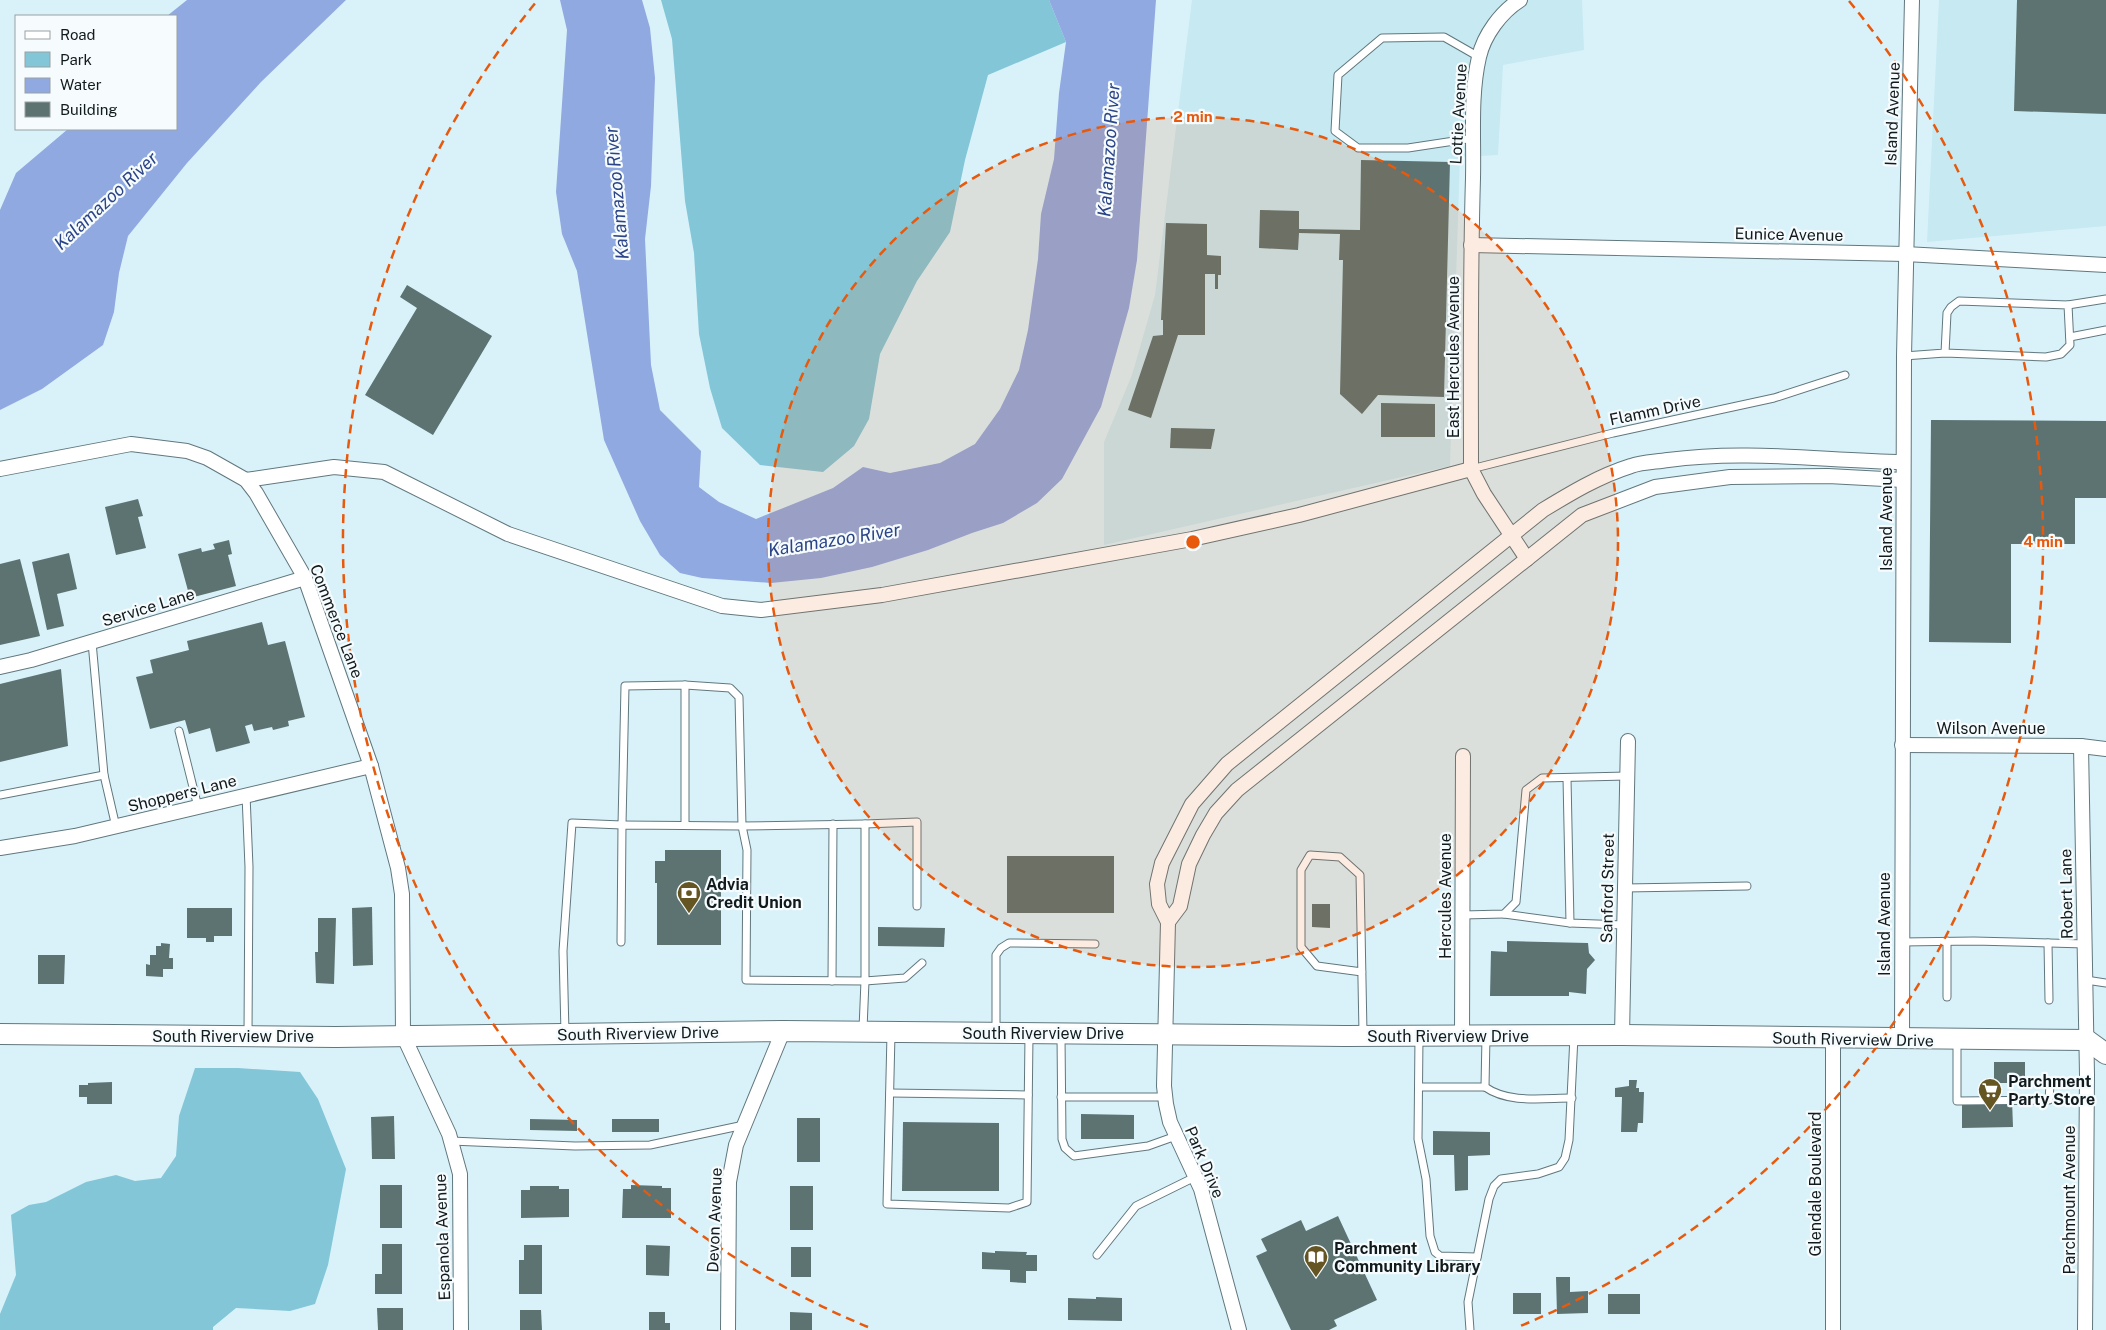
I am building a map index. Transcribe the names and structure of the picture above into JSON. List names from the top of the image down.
{
  "streets": {
    "street": [
      "Lottie Avenue",
      "Island Avenue",
      "Eunice Avenue",
      "East Hercules Avenue",
      "Service Lane",
      "Commerce Lane",
      "Wilson Avenue",
      "Shoppers Lane",
      "Sanford Street",
      "Robert Lane",
      "Hercules Avenue",
      "South Riverview Drive",
      "Park Drive",
      "Glendale Boulevard",
      "Parchmount Avenue",
      "Devon Avenue",
      "Espanola Avenue"
    ],
    "lane": ["Flamm Drive"]
  },
  "crossings": [
    ["Lottie Avenue", "Eunice Avenue"],
    ["Lottie Avenue", "East Hercules Avenue"],
    ["Island Avenue", "Eunice Avenue"],
    ["Island Avenue", "Wilson Avenue"],
    ["Island Avenue", "South Riverview Drive"],
    ["Eunice Avenue", "East Hercules Avenue"],
    ["East Hercules Avenue", "Flamm Drive"],
    ["Service Lane", "Commerce Lane"],
    ["Commerce Lane", "Shoppers Lane"],
    ["Commerce Lane", "South Riverview Drive"],
    ["Commerce Lane", "Espanola Avenue"],
    ["Wilson Avenue", "Robert Lane"],
    ["Sanford Street", "South Riverview Drive"],
    ["Robert Lane", "South Riverview Drive"],
    ["Robert Lane", "Parchmount Avenue"],
    ["Hercules Avenue", "South Riverview Drive"],
    ["South Riverview Drive", "Park Drive"],
    ["South Riverview Drive", "Glendale Boulevard"],
    ["South Riverview Drive", "Parchmount Avenue"],
    ["South Riverview Drive", "Devon Avenue"],
    ["South Riverview Drive", "Espanola Avenue"]
  ],
  "water": ["Kalamazoo River"],
  "places": {
    "bank": ["Advia Credit Union"],
    "supermarket": ["Parchment Party Store"],
    "library": ["Parchment Community Library"]
  },
  "legend": [
    "Road",
    "Park",
    "Water",
    "Building"
  ],
  "rings": ["2 min", "4 min"]
}
